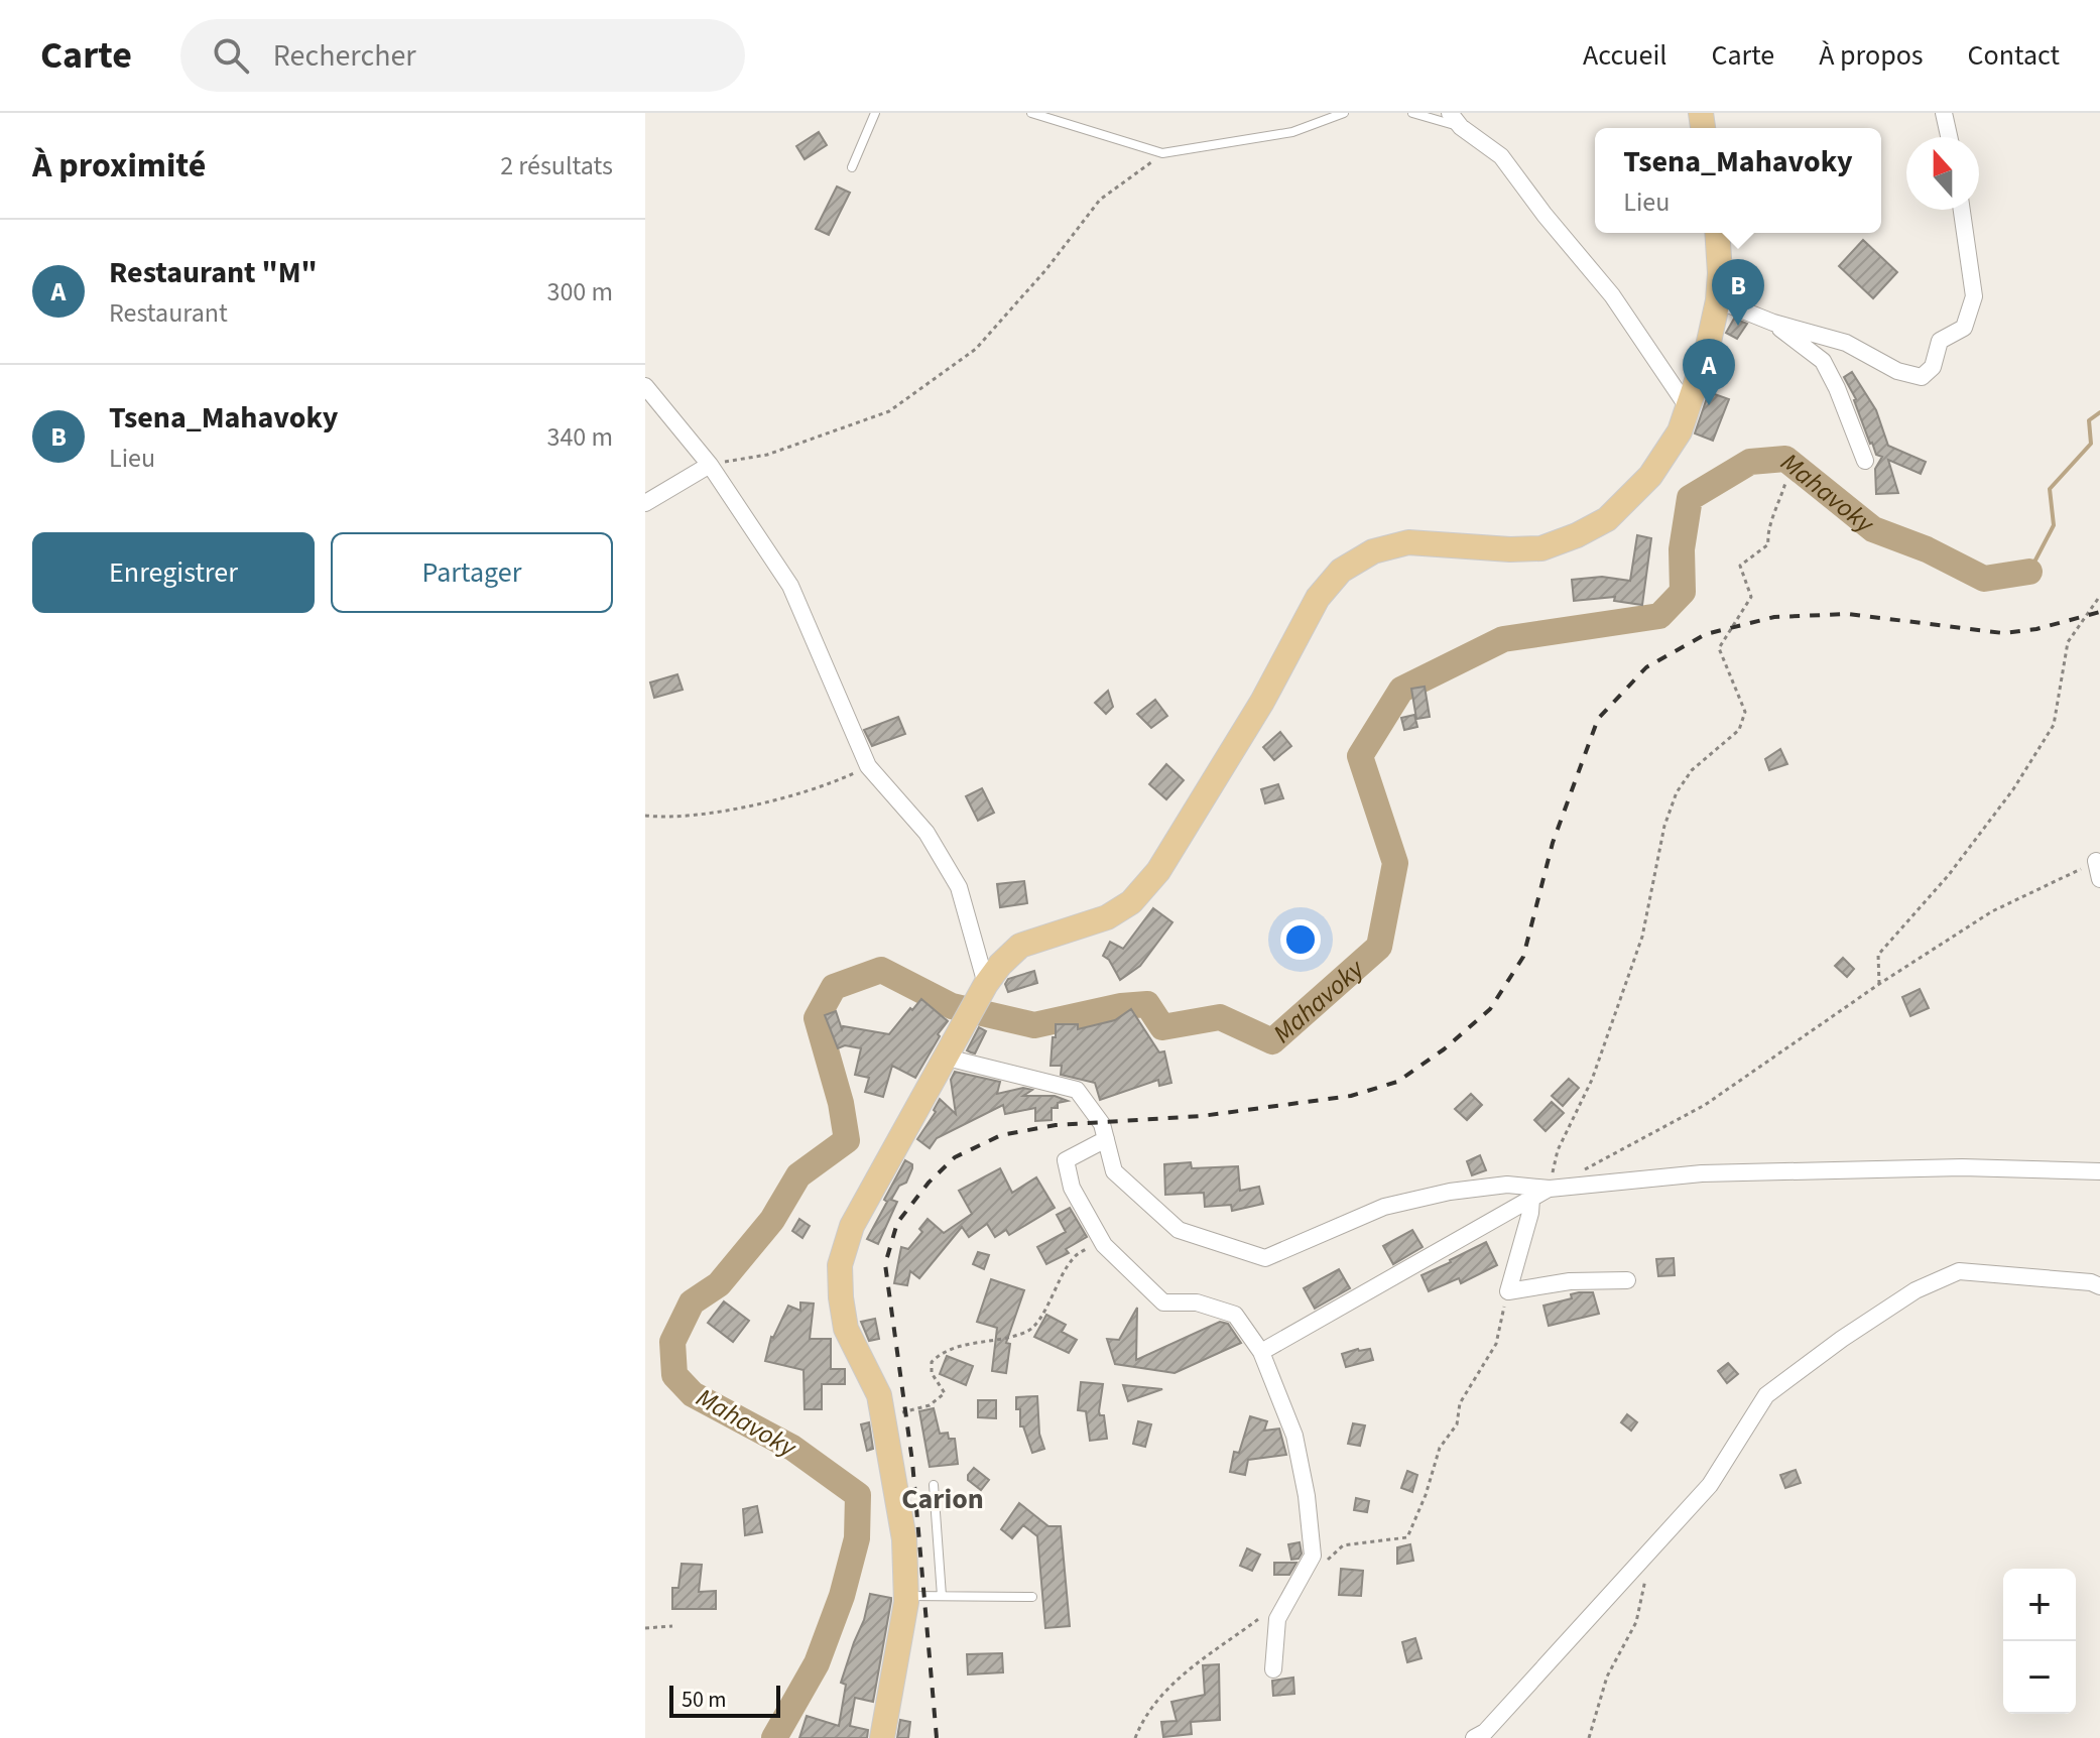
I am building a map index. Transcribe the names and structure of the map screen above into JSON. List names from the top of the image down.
{
  "districts": ["Carion"],
  "water": ["Mahavoky"],
  "scale_bar": "50 m",
  "north": "top",
  "page": {
    "header": "Carte",
    "search": "Rechercher",
    "nav": [
      "Accueil",
      "Carte",
      "À propos",
      "Contact"
    ],
    "heading": ["À proximité", "2 résultats"],
    "popup": ["Tsena_Mahavoky", "Lieu"],
    "list": [
      {
        "mark": "A",
        "name": "Restaurant \"M\"",
        "note": "Restaurant",
        "value": "300 m"
      },
      {
        "mark": "B",
        "name": "Tsena_Mahavoky",
        "note": "Lieu",
        "value": "340 m"
      }
    ],
    "pins": ["B", "A"],
    "buttons": ["Enregistrer", "Partager"],
    "map_buttons": ["+", "−"],
    "scale": "50 m"
  }
}
